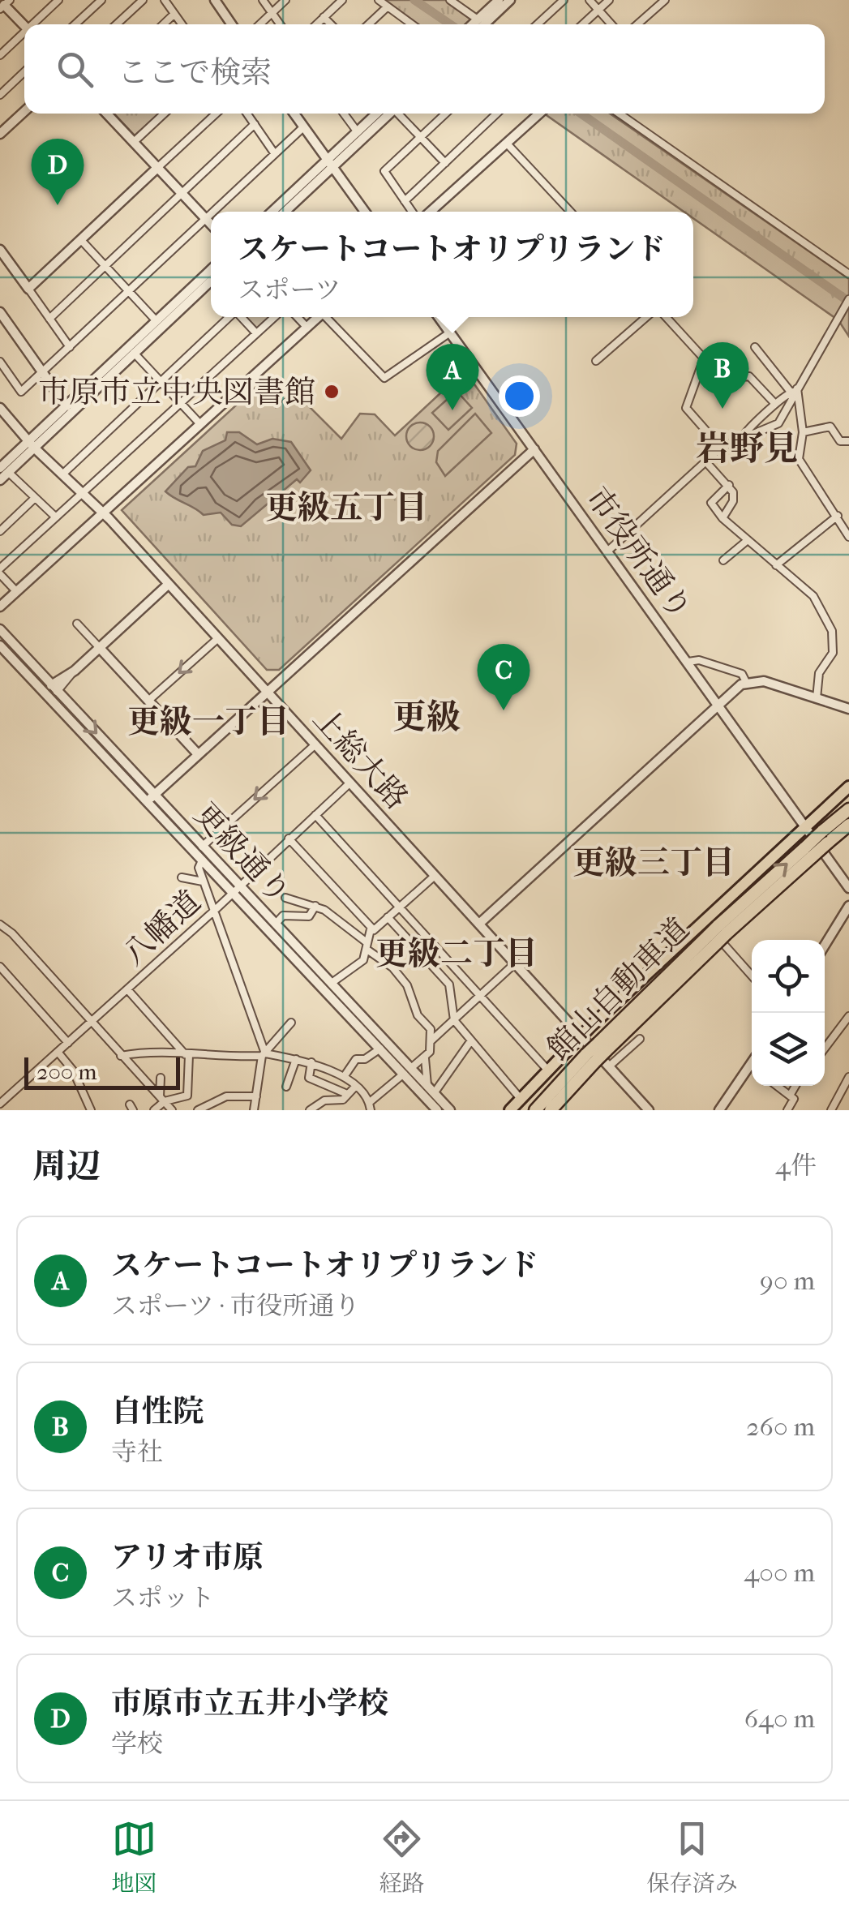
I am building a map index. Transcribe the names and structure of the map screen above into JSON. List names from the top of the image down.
{
  "streets": {
    "highway": ["館山自動車道"],
    "street": [
      "市役所通り",
      "上総大路",
      "更級通り",
      "八幡道"
    ]
  },
  "crossings": [
    ["市役所通り", "館山自動車道"],
    ["上総大路", "八幡道"],
    ["更級通り", "八幡道"]
  ],
  "districts": [
    "岩野見",
    "更級五丁目",
    "更級",
    "更級一丁目",
    "更級三丁目",
    "更級二丁目"
  ],
  "places": ["市原市立中央図書館"],
  "scale_bar": "200 m",
  "page": {
    "search": "ここで検索",
    "pins": [
      "D",
      "B",
      "A",
      "C"
    ],
    "popup": ["スケートコートオリプリランド", "スポーツ"],
    "scale": "200 m",
    "heading": ["周辺", "4件"],
    "list": [
      {
        "mark": "A",
        "name": "スケートコートオリプリランド",
        "note": "スポーツ · 市役所通り",
        "value": "90 m"
      },
      {
        "mark": "B",
        "name": "自性院",
        "note": "寺社",
        "value": "260 m"
      },
      {
        "mark": "C",
        "name": "アリオ市原",
        "note": "スポット",
        "value": "400 m"
      },
      {
        "mark": "D",
        "name": "市原市立五井小学校",
        "note": "学校",
        "value": "640 m"
      }
    ],
    "nav": ["地図", "経路", "保存済み"]
  }
}
